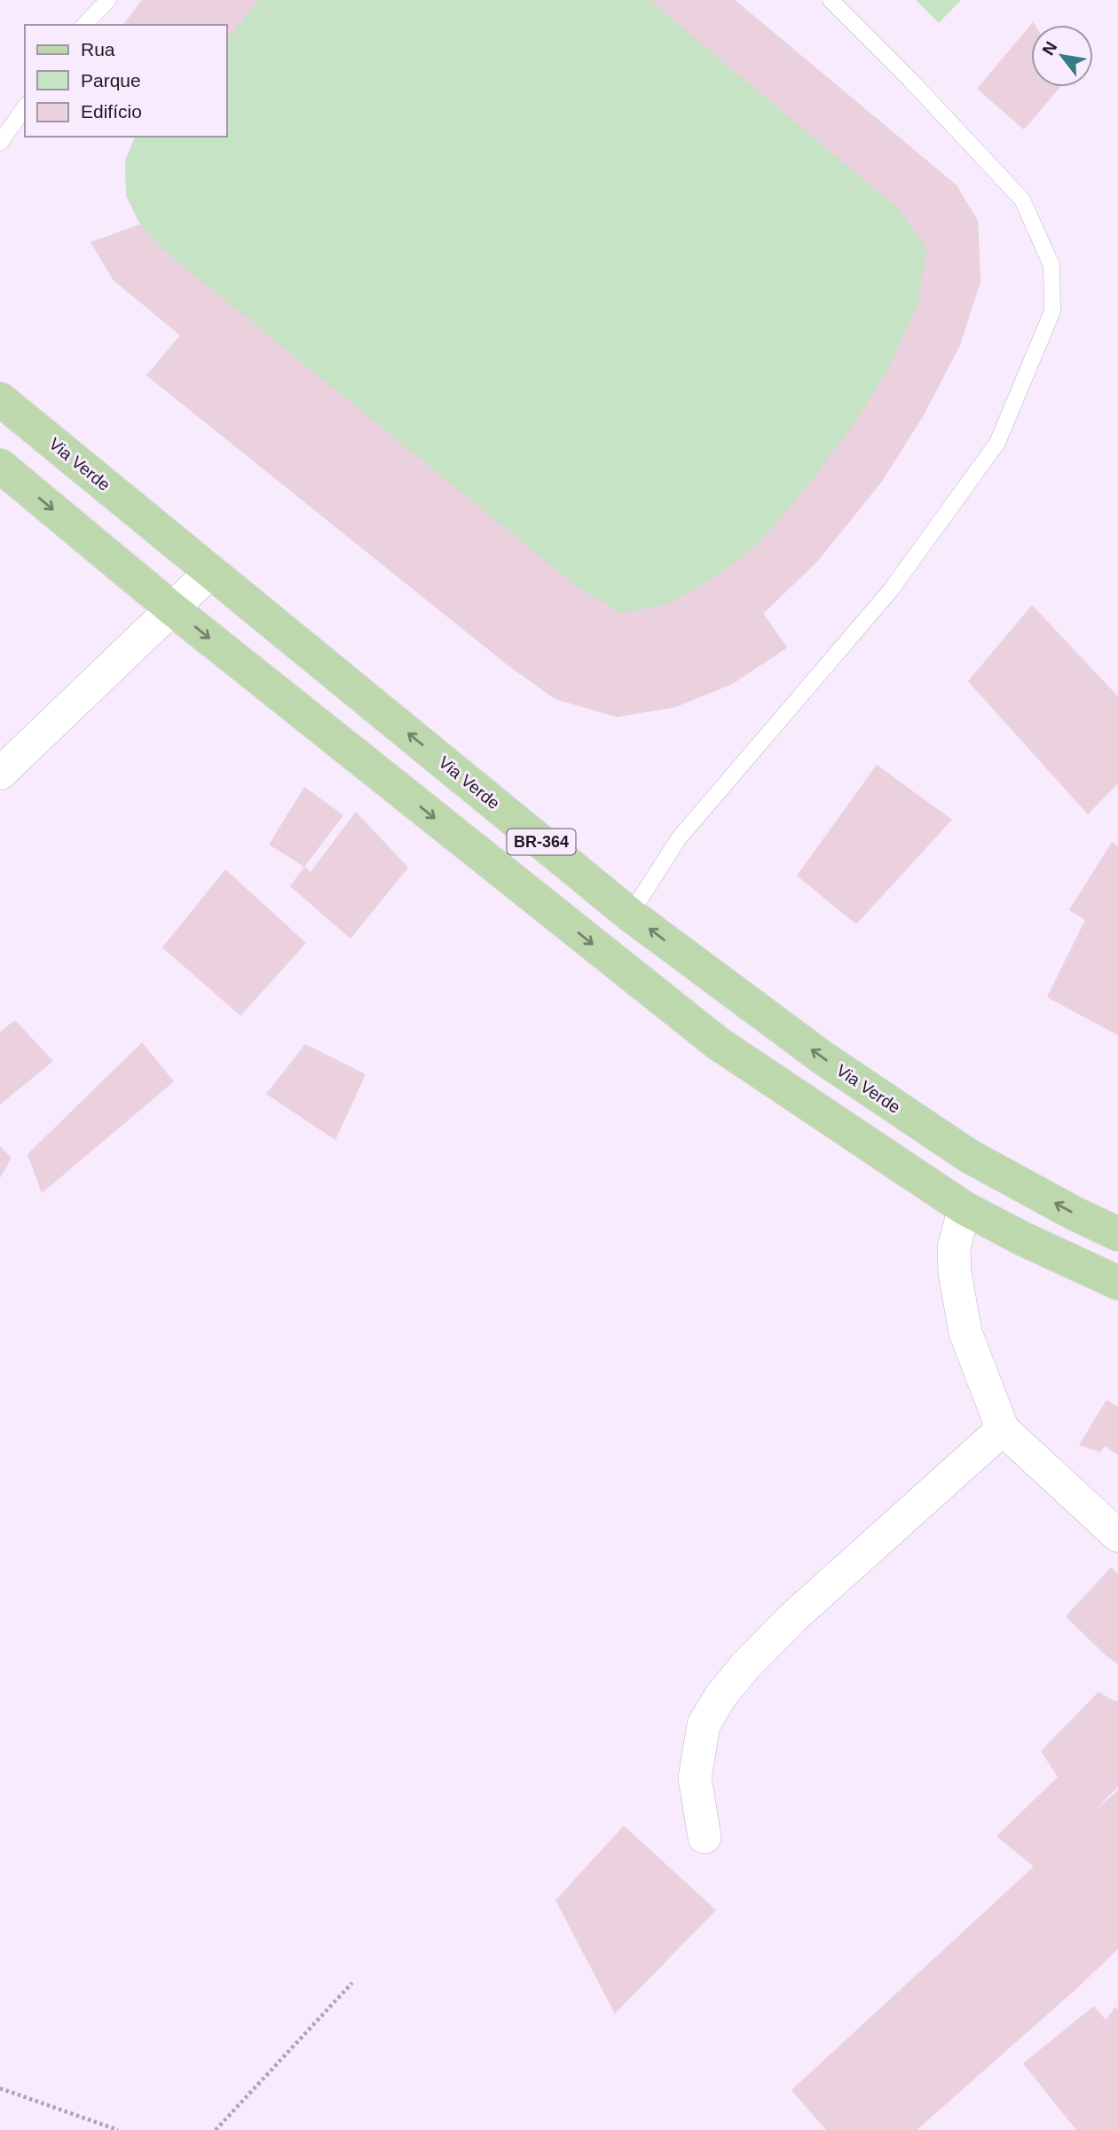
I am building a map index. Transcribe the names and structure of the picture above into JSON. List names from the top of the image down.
{
  "streets": {
    "main road": ["Via Verde", "BR-364"]
  },
  "legend": ["Rua", "Parque", "Edifício"],
  "north": "top left"
}
